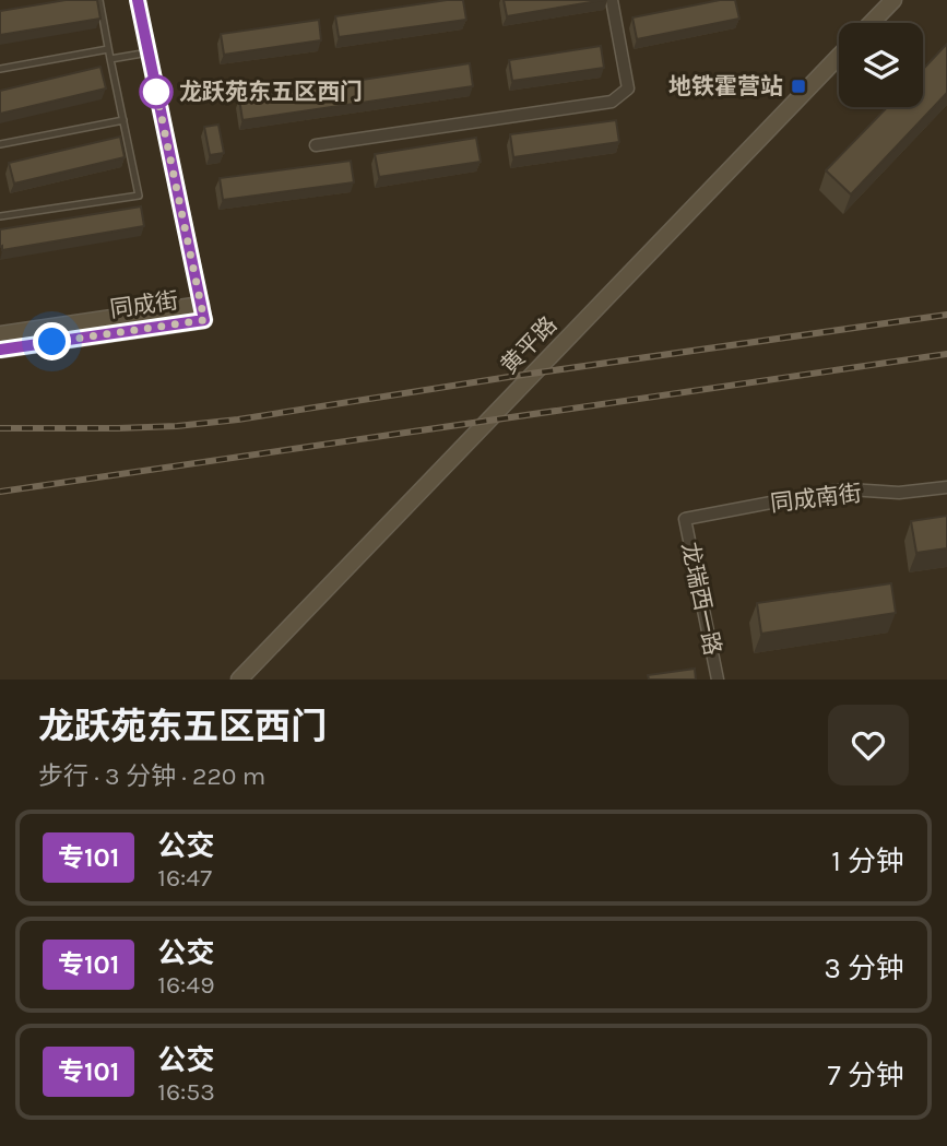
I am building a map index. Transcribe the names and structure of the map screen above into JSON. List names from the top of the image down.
{
  "streets": {
    "main road": ["同成街", "黄平路"],
    "street": ["同成南街", "龙瑞西一路"]
  },
  "crossings": [
    ["同成南街", "龙瑞西一路"]
  ],
  "places": {
    "transit": ["地铁霍营站"],
    "other": ["龙跃苑东五区西门"]
  },
  "lines": ["bus line 专101"],
  "page": {
    "heading": ["龙跃苑东五区西门", "步行 · 3 分钟 · 220 m"],
    "list": [
      {
        "mark": "专101",
        "name": "公交",
        "note": "16:47",
        "value": "1 分钟"
      },
      {
        "mark": "专101",
        "name": "公交",
        "note": "16:49",
        "value": "3 分钟"
      },
      {
        "mark": "专101",
        "name": "公交",
        "note": "16:53",
        "value": "7 分钟"
      }
    ]
  }
}
